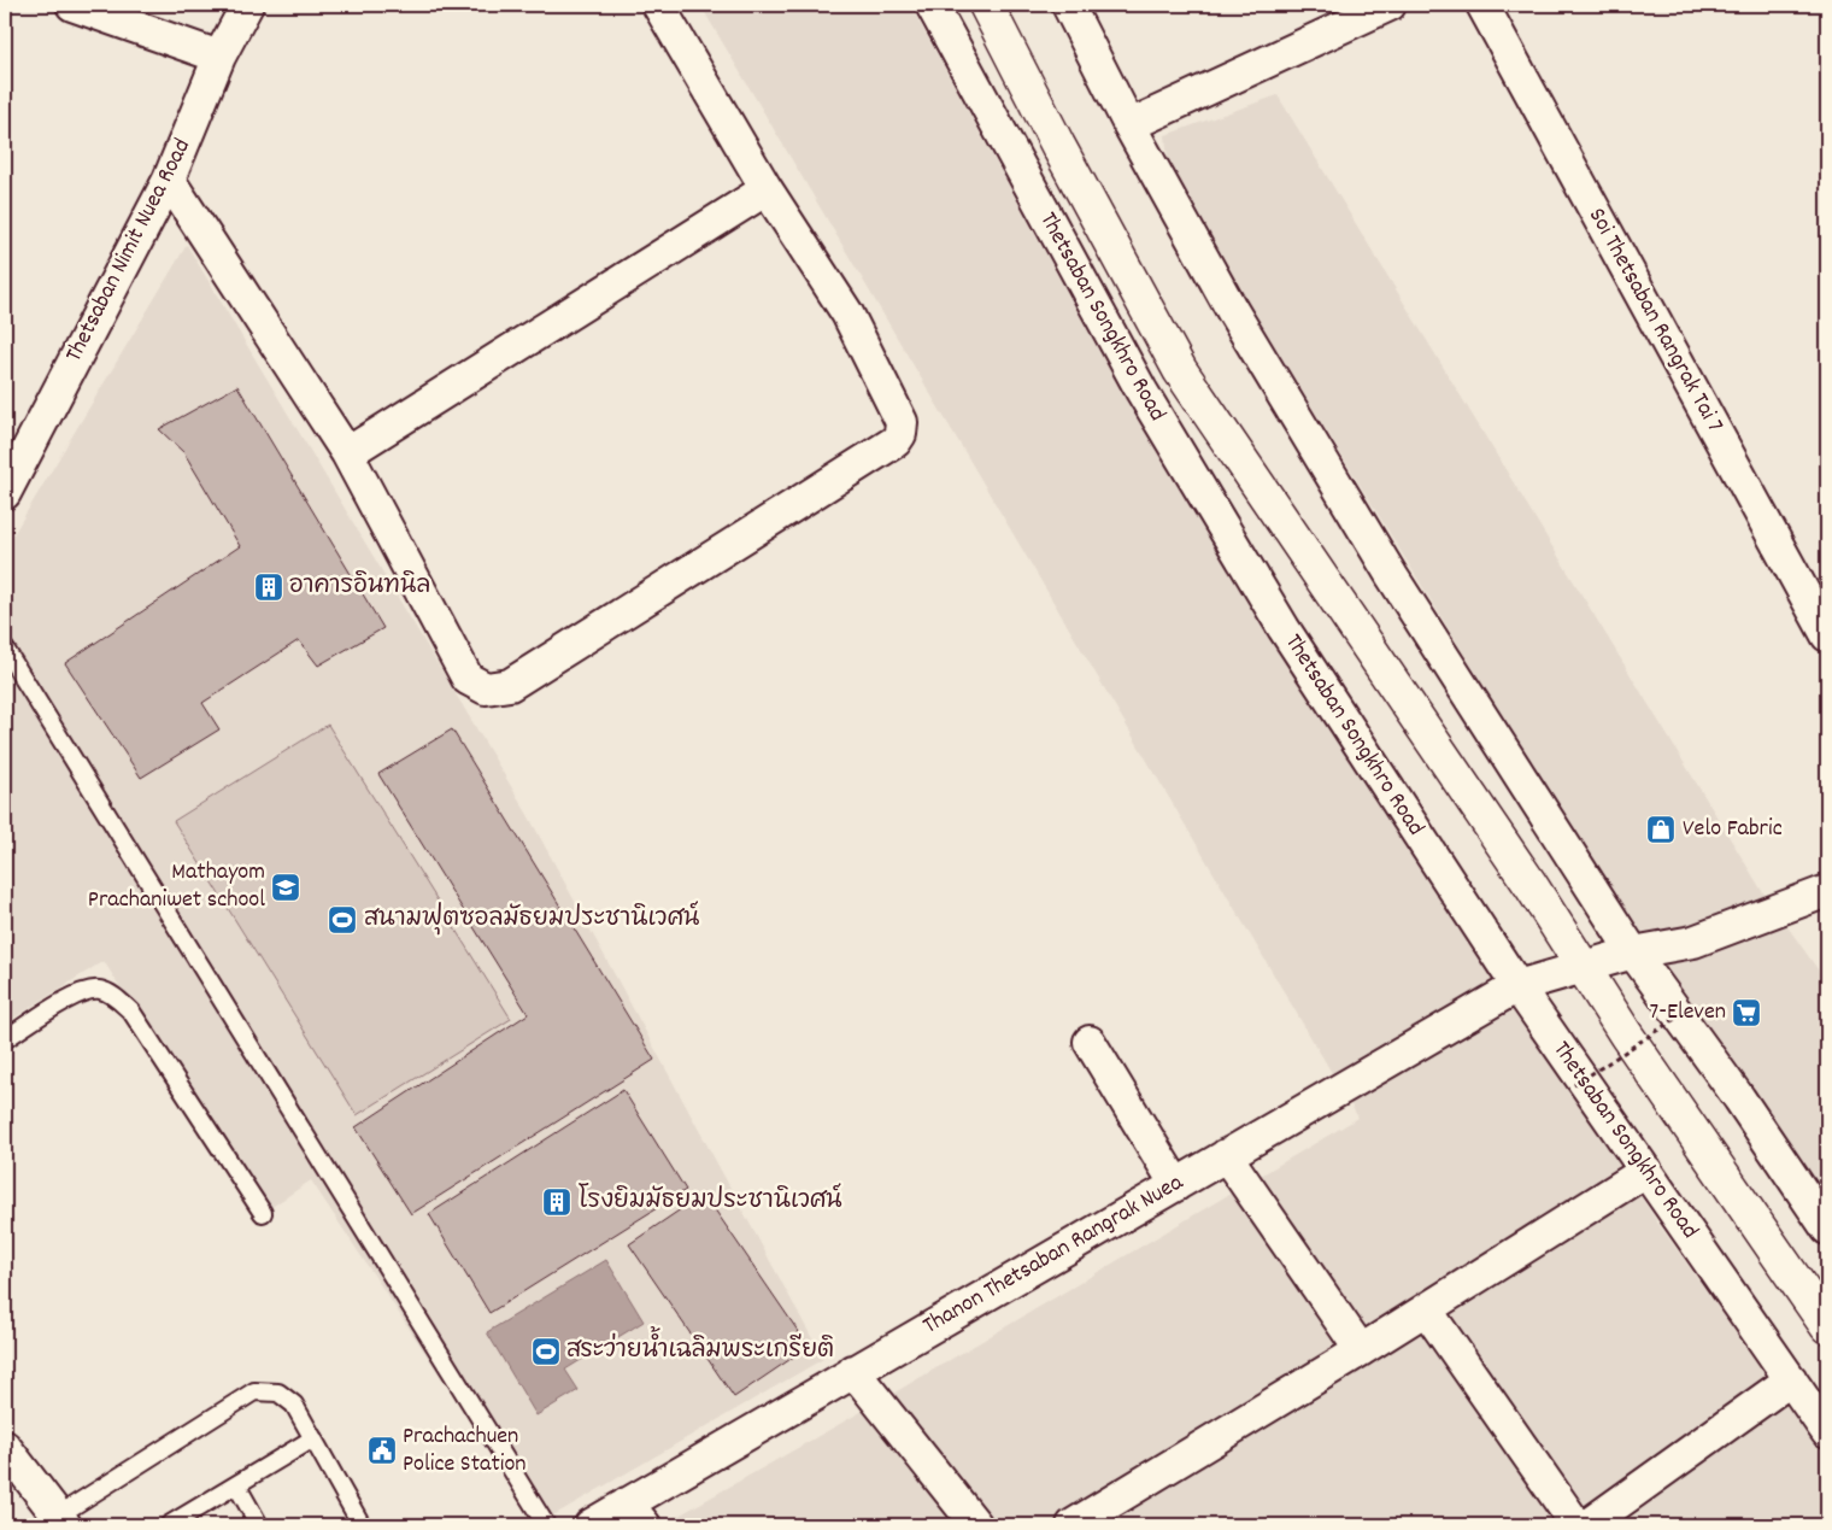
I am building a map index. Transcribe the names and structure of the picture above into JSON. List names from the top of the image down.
{
  "streets": {
    "street": [
      "Thetsaban Nimit Nuea Road",
      "Thetsaban Songkhro Road",
      "Soi Thetsaban Rangrak Tai 7",
      "Thanon Thetsaban Rangrak Nuea"
    ]
  },
  "crossings": [
    ["Thetsaban Songkhro Road", "Thanon Thetsaban Rangrak Nuea"]
  ],
  "places": {
    "building": ["อาคารอินทนิล", "โรงยิมมัธยมประชานิเวศน์"],
    "shop": ["Velo Fabric"],
    "school or university": ["Mathayom Prachaniwet school"],
    "sports": ["สนามฟุตซอลมัธยมประชานิเวศน์", "สระว่ายนํ้าเฉลิมพระเกรียติ"],
    "supermarket": ["7-Eleven"],
    "public building": ["Prachachuen Police Station"]
  }
}
